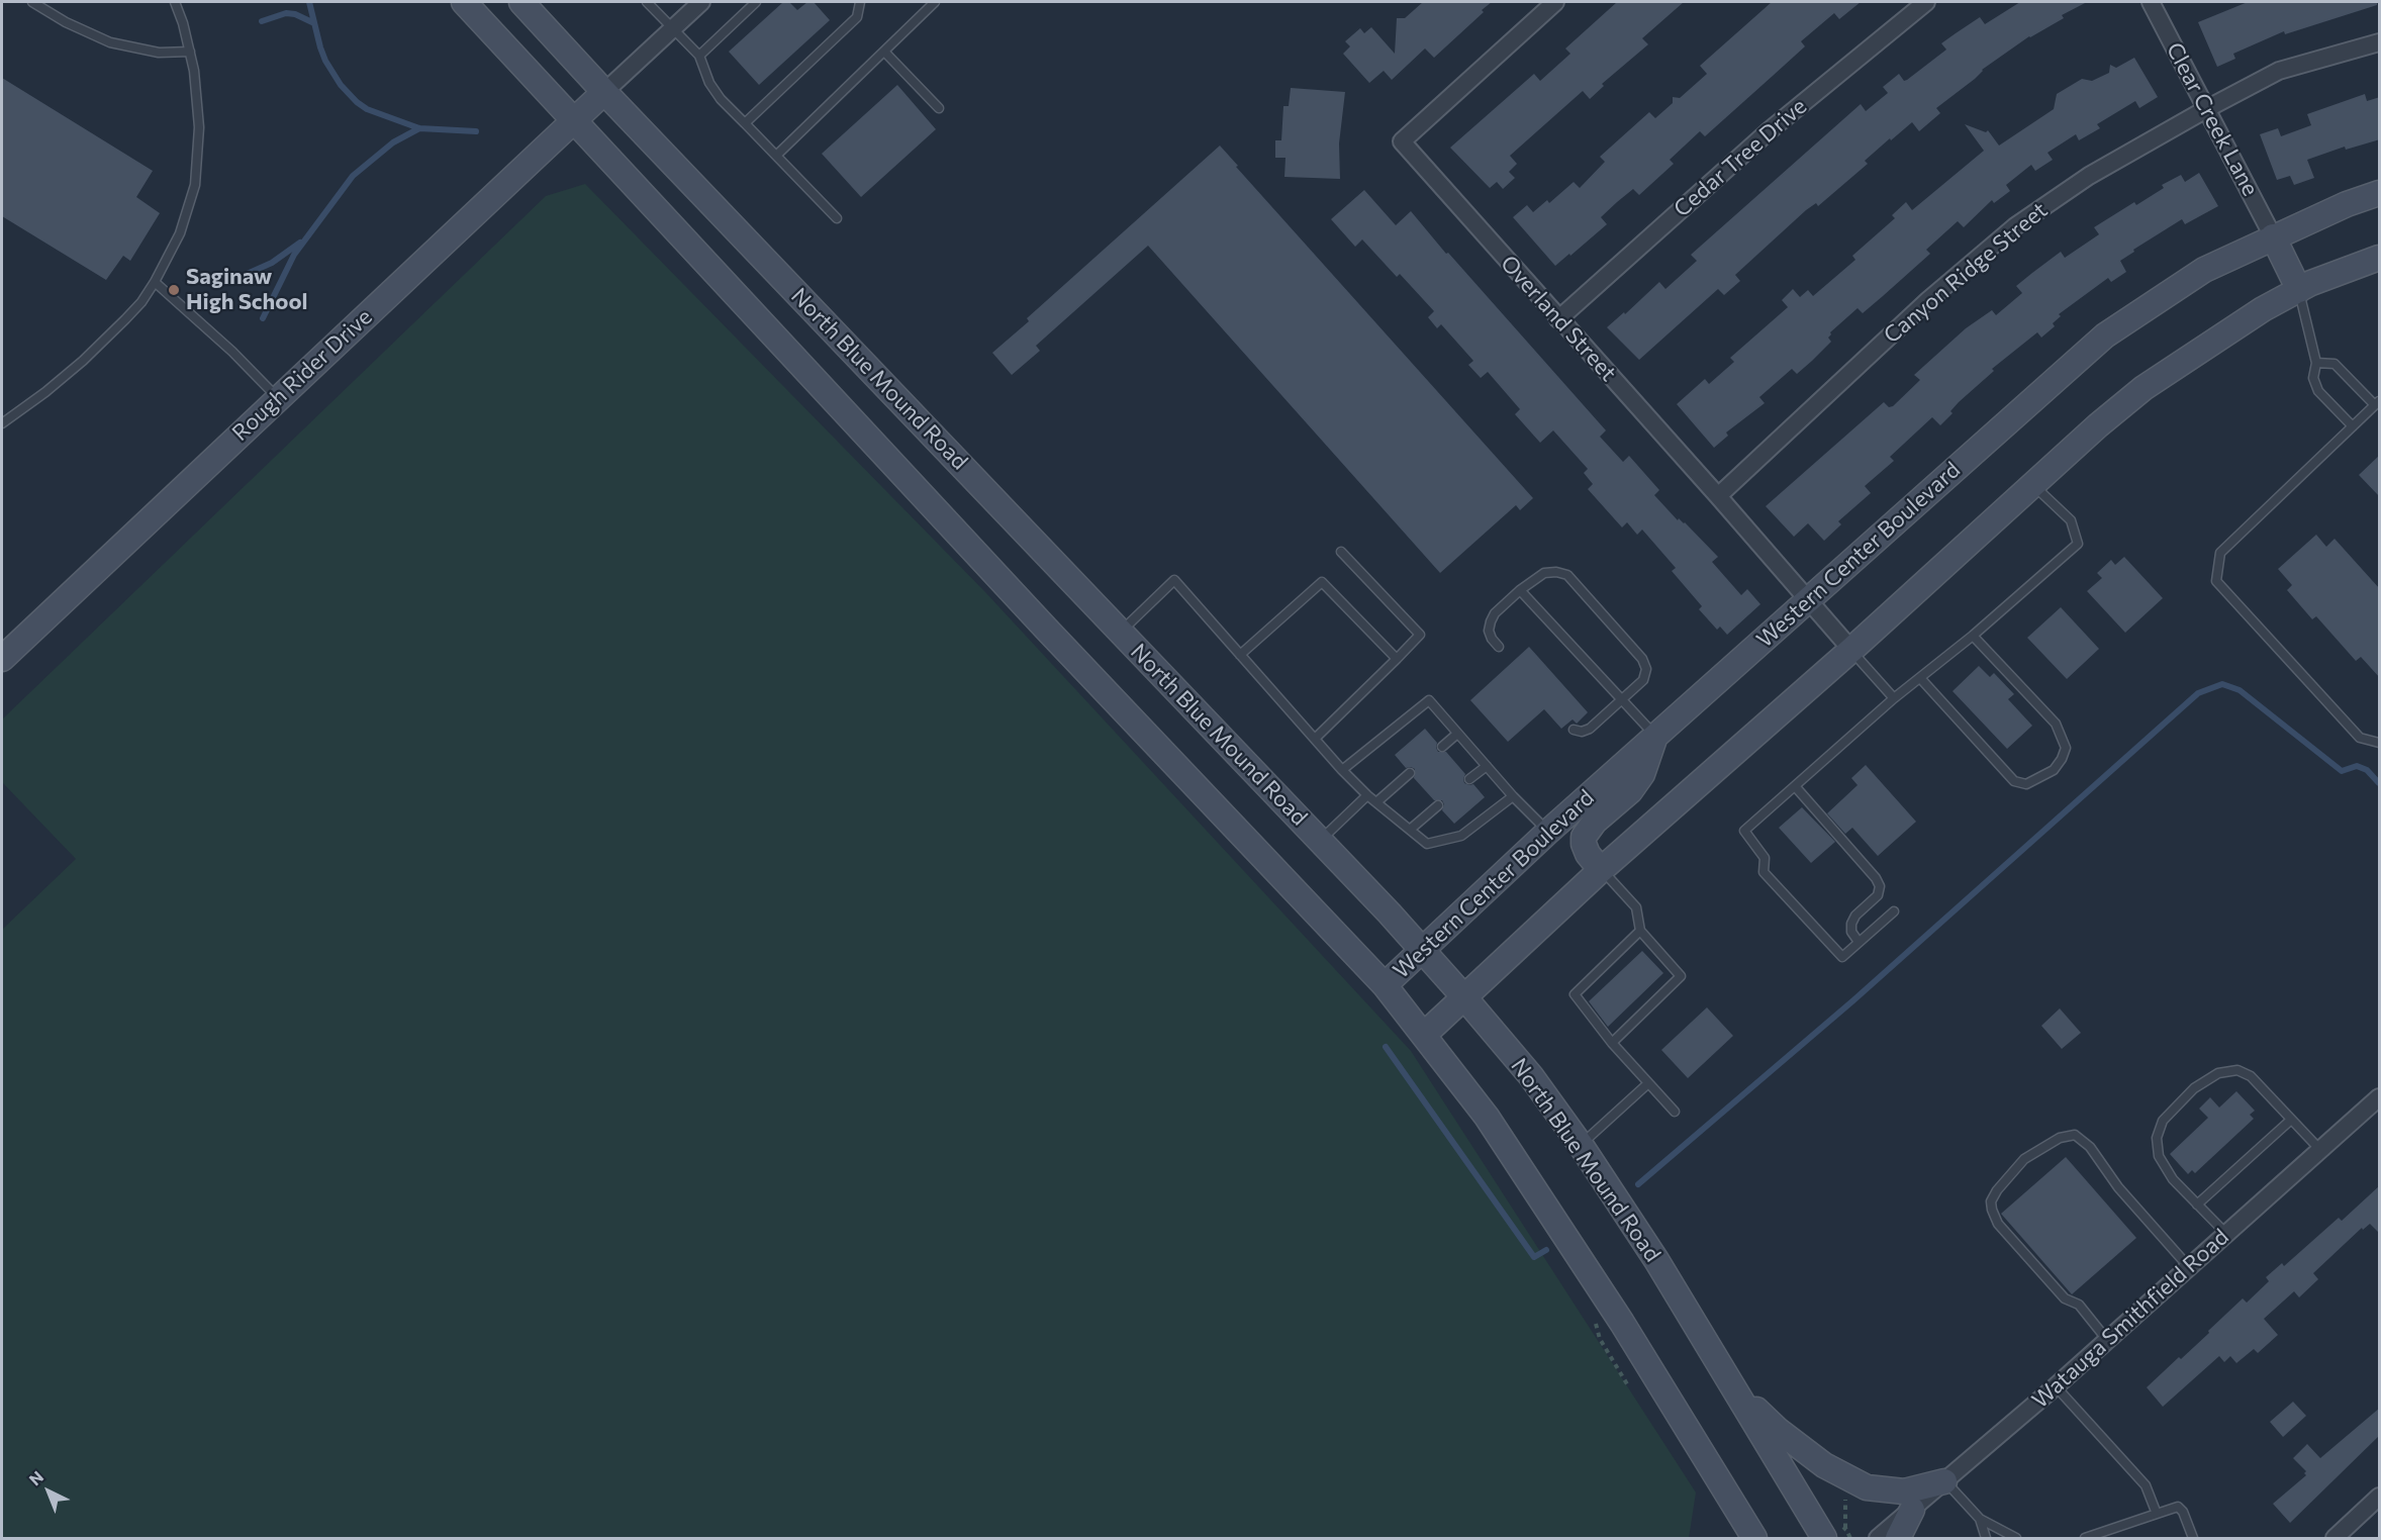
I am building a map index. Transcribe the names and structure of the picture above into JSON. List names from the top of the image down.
{
  "streets": {
    "main road": ["Rough Rider Drive", "North Blue Mound Road", "Western Center Boulevard"],
    "street": [
      "Clear Creek Lane",
      "Cedar Tree Drive",
      "Canyon Ridge Street",
      "Overland Street",
      "Watauga Smithfield Road"
    ]
  },
  "crossings": [
    ["Clear Creek Lane", "Canyon Ridge Street"],
    ["Clear Creek Lane", "Western Center Boulevard"],
    ["Cedar Tree Drive", "Overland Street"],
    ["Canyon Ridge Street", "Overland Street"],
    ["Overland Street", "Western Center Boulevard"],
    ["Rough Rider Drive", "North Blue Mound Road"],
    ["North Blue Mound Road", "Western Center Boulevard"]
  ],
  "places": ["Saginaw High School"],
  "north": "top left"
}
